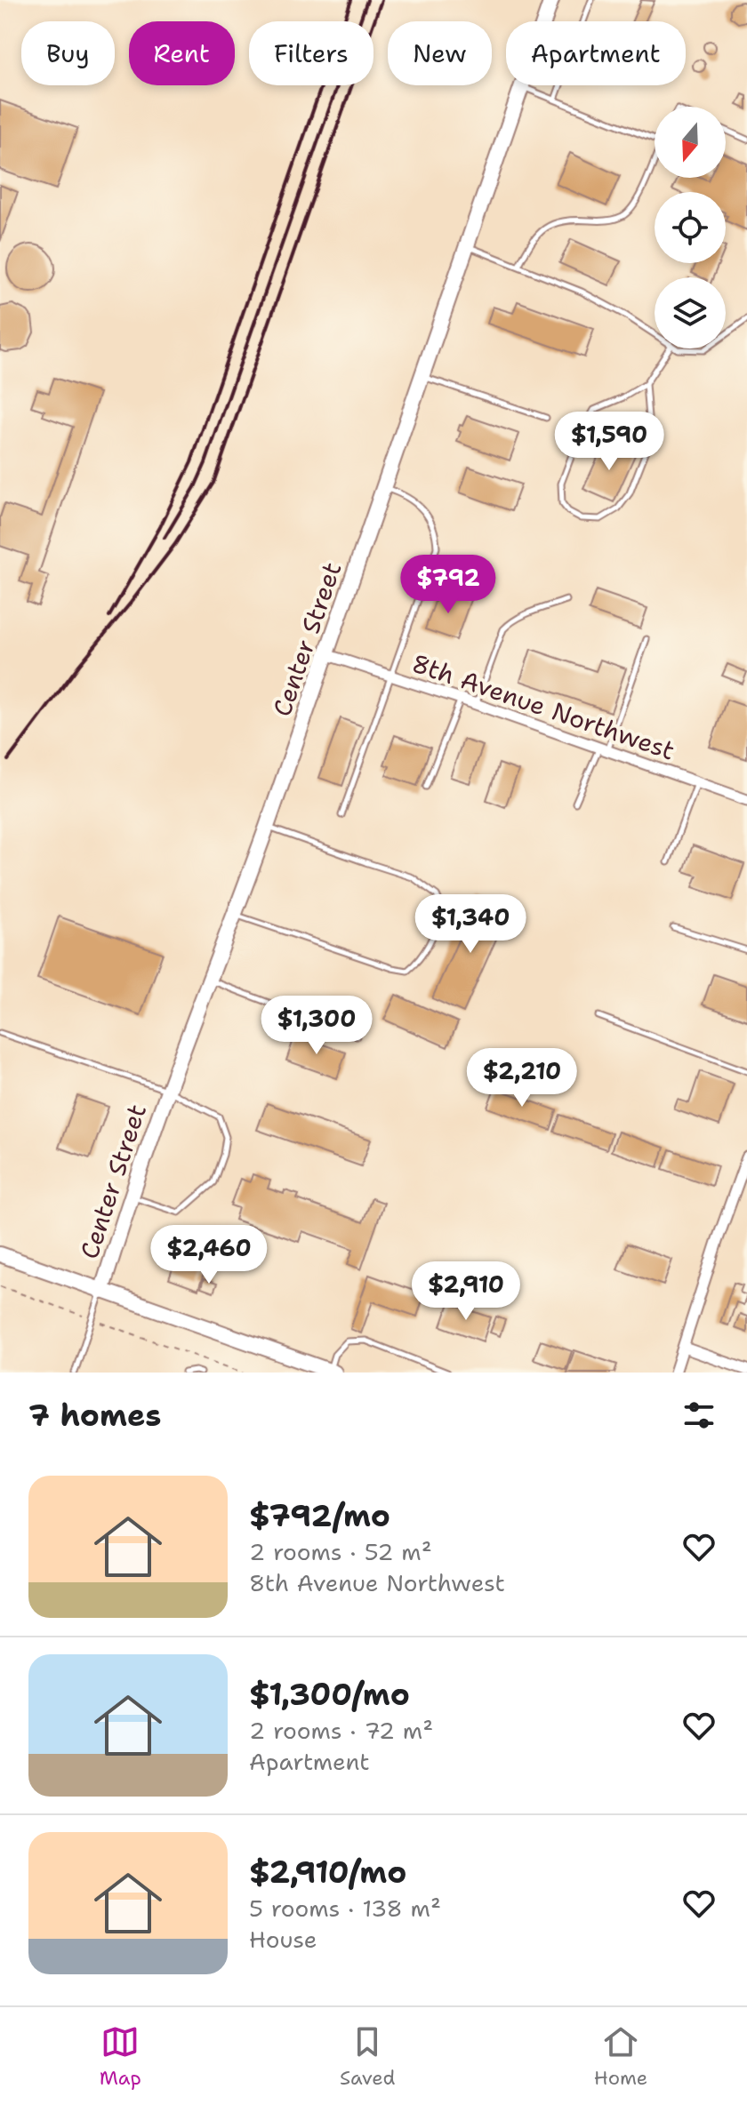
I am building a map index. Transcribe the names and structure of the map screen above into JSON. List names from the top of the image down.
{
  "streets": {
    "main road": ["Center Street"],
    "street": ["8th Avenue Northwest"]
  },
  "crossings": [
    ["Center Street", "8th Avenue Northwest"]
  ],
  "north": "bottom",
  "page": {
    "chip": [
      "Buy",
      "Rent",
      "Filters",
      "New",
      "Apartment"
    ],
    "price": [
      "$1,590",
      "$792",
      "$1,340",
      "$1,300",
      "$2,210",
      "$2,460",
      "$2,910"
    ],
    "heading": "7 homes",
    "list": [
      {
        "name": "$792/mo",
        "note": "2 rooms · 52 m² · 8th Avenue Northwest"
      },
      {
        "name": "$1,300/mo",
        "note": "2 rooms · 72 m² · Apartment"
      },
      {
        "name": "$2,910/mo",
        "note": "5 rooms · 138 m² · House"
      }
    ],
    "tabs": ["Map", "Saved", "Home"]
  }
}
